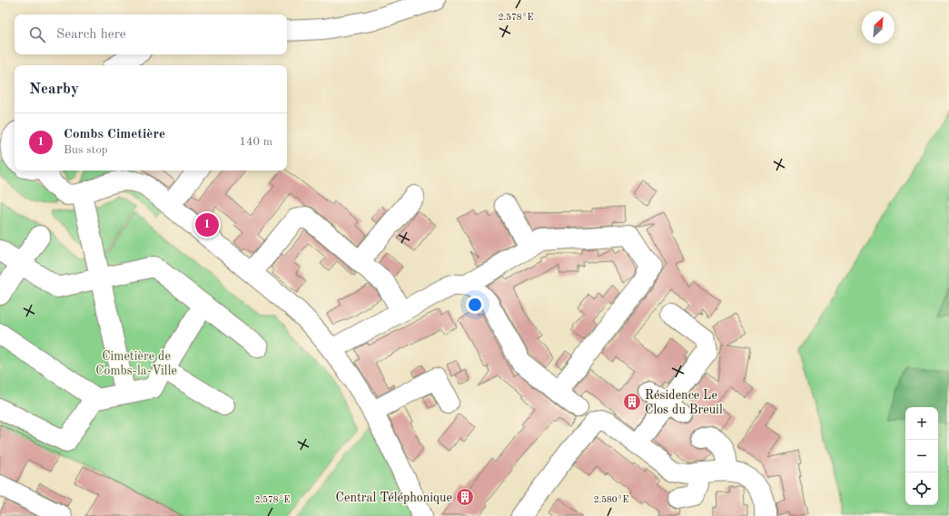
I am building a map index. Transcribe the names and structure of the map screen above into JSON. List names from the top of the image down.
{
  "parks": ["Cimetière de Combs-la-Ville"],
  "places": {
    "building": ["Résidence Le Clos du Breuil", "Central Téléphonique"]
  },
  "north": "top right",
  "page": {
    "search": "Search here",
    "heading": "Nearby",
    "list": [
      {
        "mark": "1",
        "name": "Combs Cimetière",
        "note": "Bus stop",
        "value": "140 m"
      }
    ],
    "pins": "1",
    "map_buttons": ["+", "−"]
  },
  "coordinates": ["2.578°E", "2.580°E"]
}
